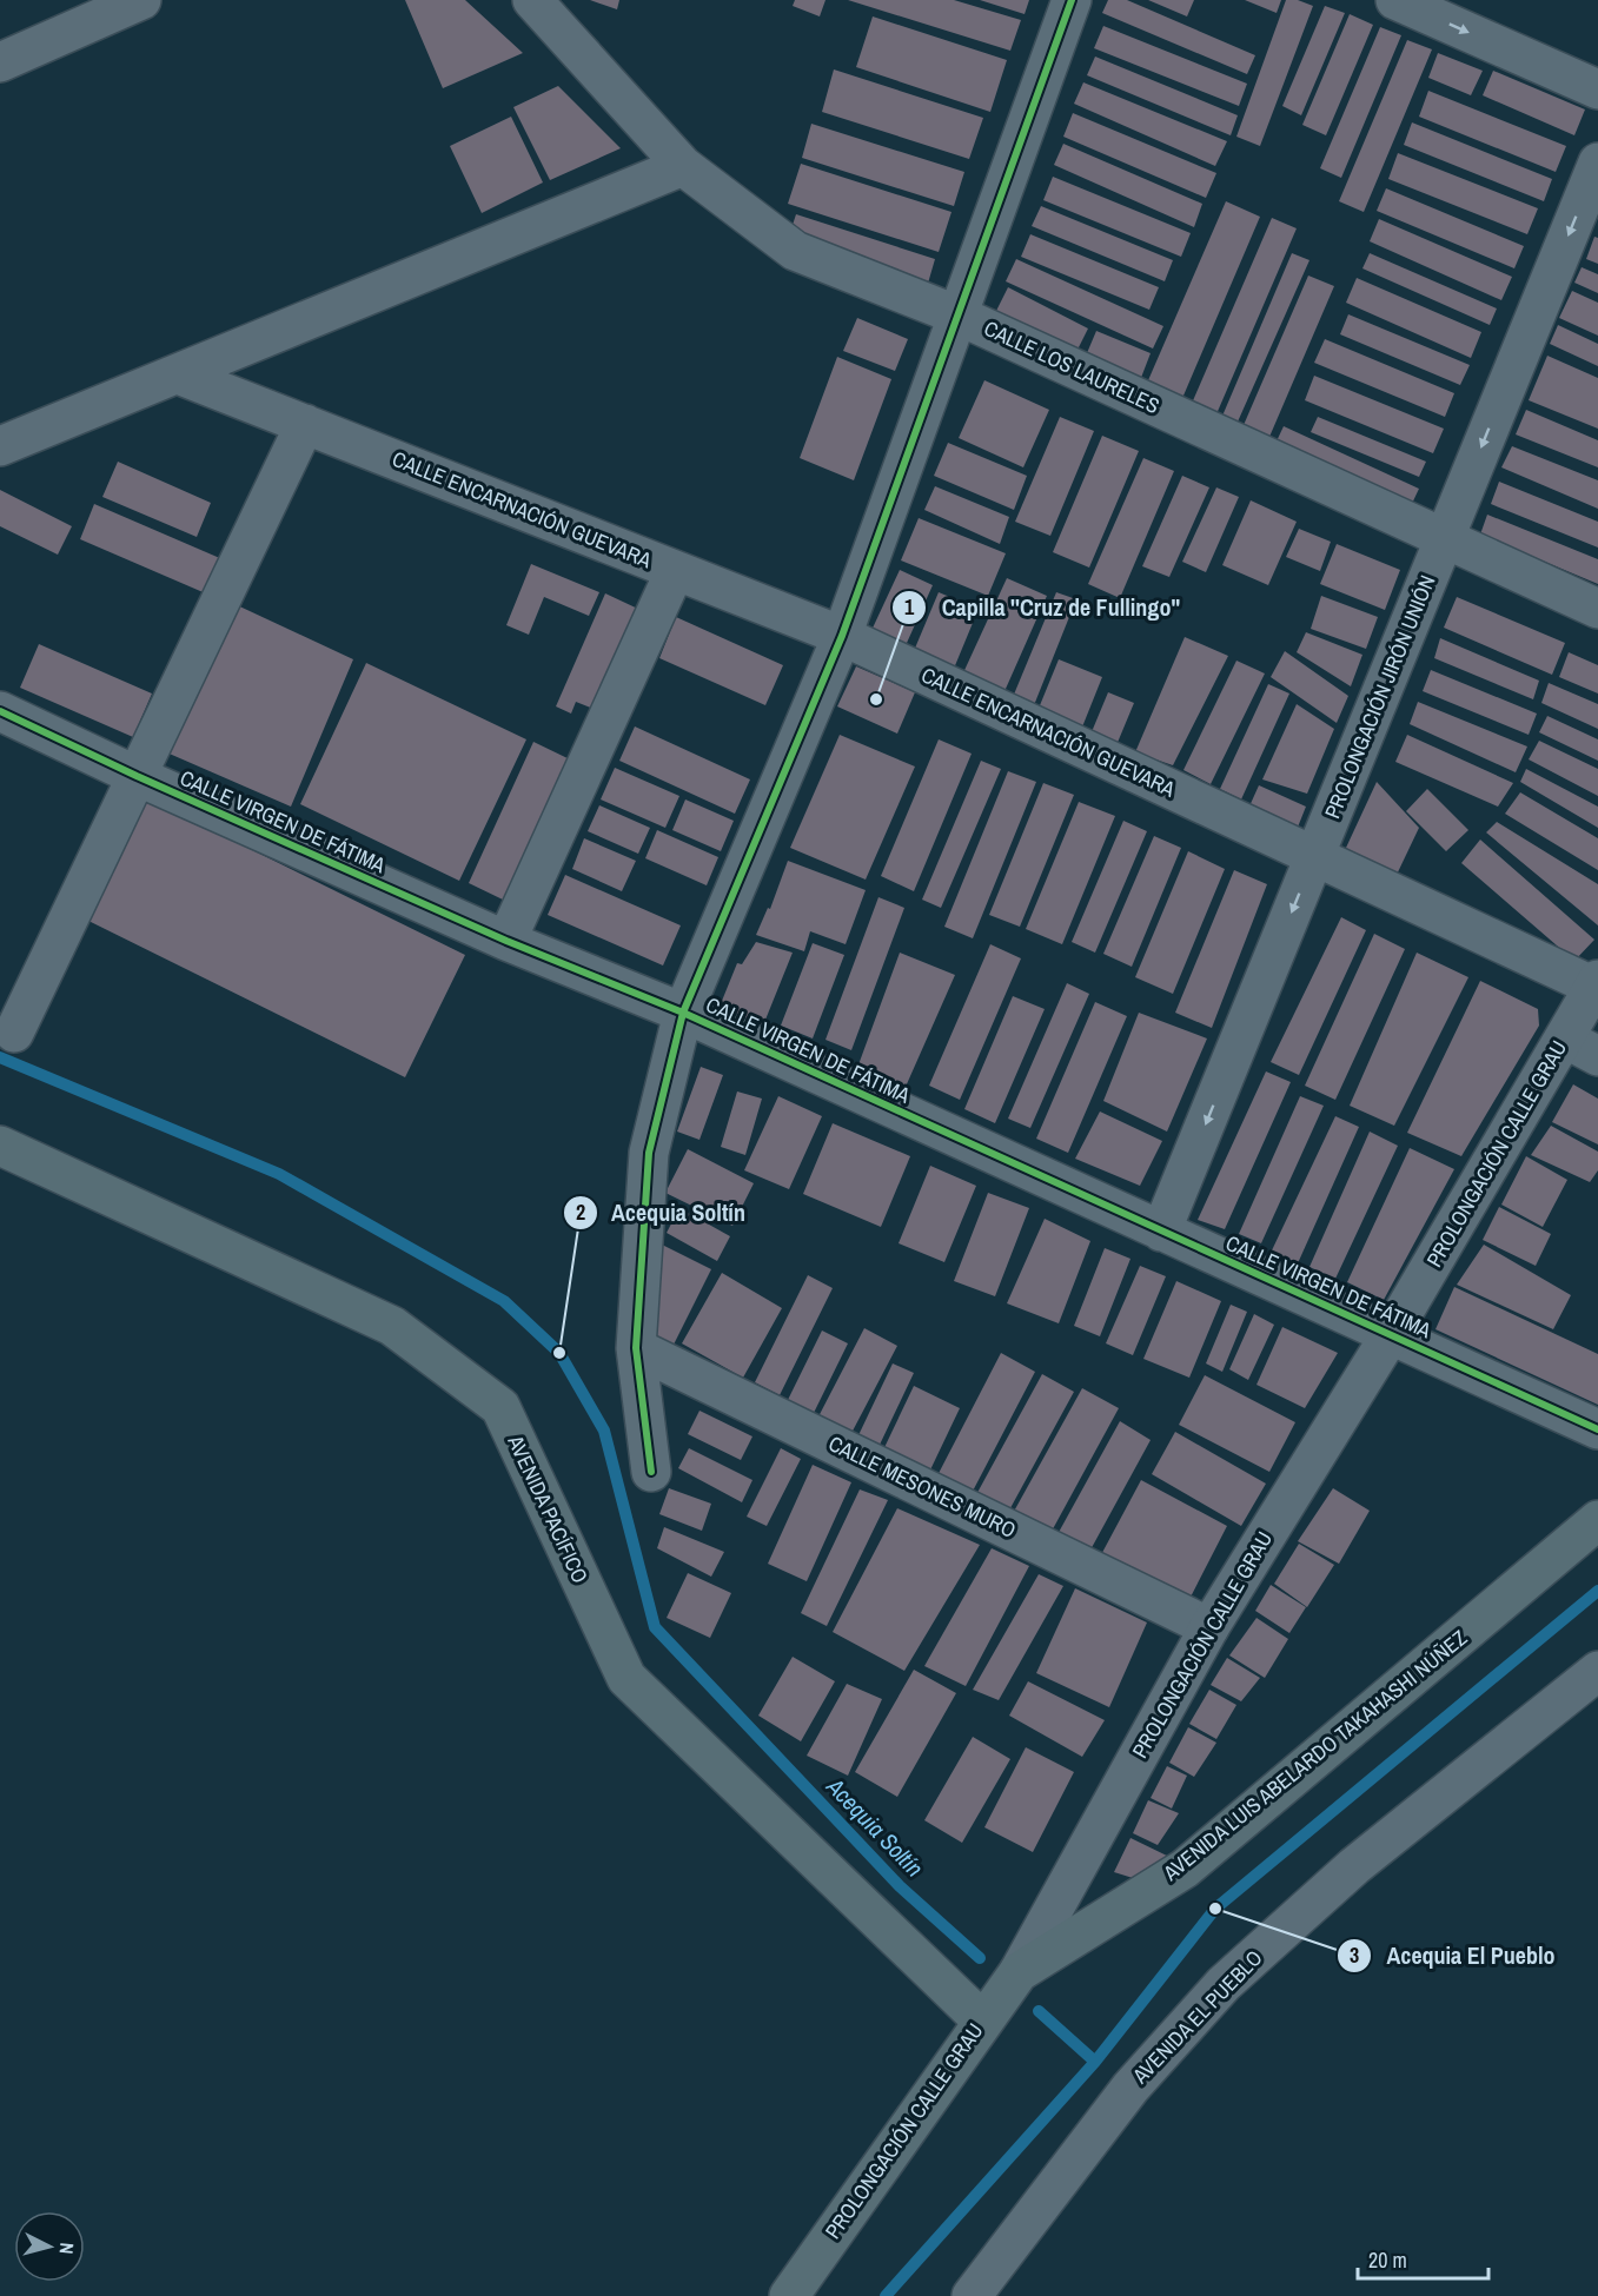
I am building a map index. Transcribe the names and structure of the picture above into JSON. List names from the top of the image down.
{
  "streets": {
    "main road": ["PROLONGACIÓN CALLE GRAU", "AVENIDA PACÍFICO", "AVENIDA LUIS ABELARDO TAKAHASHI NÚÑEZ"],
    "street": [
      "CALLE LOS LAURELES",
      "CALLE ENCARNACIÓN GUEVARA",
      "PROLONGACIÓN JIRÓN UNIÓN",
      "CALLE VIRGEN DE FÁTIMA",
      "CALLE MESONES MURO",
      "AVENIDA EL PUEBLO"
    ]
  },
  "crossings": [
    ["CALLE LOS LAURELES", "PROLONGACIÓN JIRÓN UNIÓN"],
    ["CALLE ENCARNACIÓN GUEVARA", "PROLONGACIÓN JIRÓN UNIÓN"],
    ["CALLE ENCARNACIÓN GUEVARA", "PROLONGACIÓN CALLE GRAU"],
    ["PROLONGACIÓN JIRÓN UNIÓN", "CALLE VIRGEN DE FÁTIMA"],
    ["CALLE VIRGEN DE FÁTIMA", "PROLONGACIÓN CALLE GRAU"],
    ["PROLONGACIÓN CALLE GRAU", "CALLE MESONES MURO"],
    ["PROLONGACIÓN CALLE GRAU", "AVENIDA PACÍFICO"],
    ["PROLONGACIÓN CALLE GRAU", "AVENIDA LUIS ABELARDO TAKAHASHI NÚÑEZ"]
  ],
  "one_way": ["PROLONGACIÓN JIRÓN UNIÓN"],
  "water": ["Acequia Soltín"],
  "places": ["Capilla ''Cruz de Fullingo''", "Acequia Soltín", "Acequia El Pueblo"],
  "scale_bar": "20 m",
  "north": "right"
}
